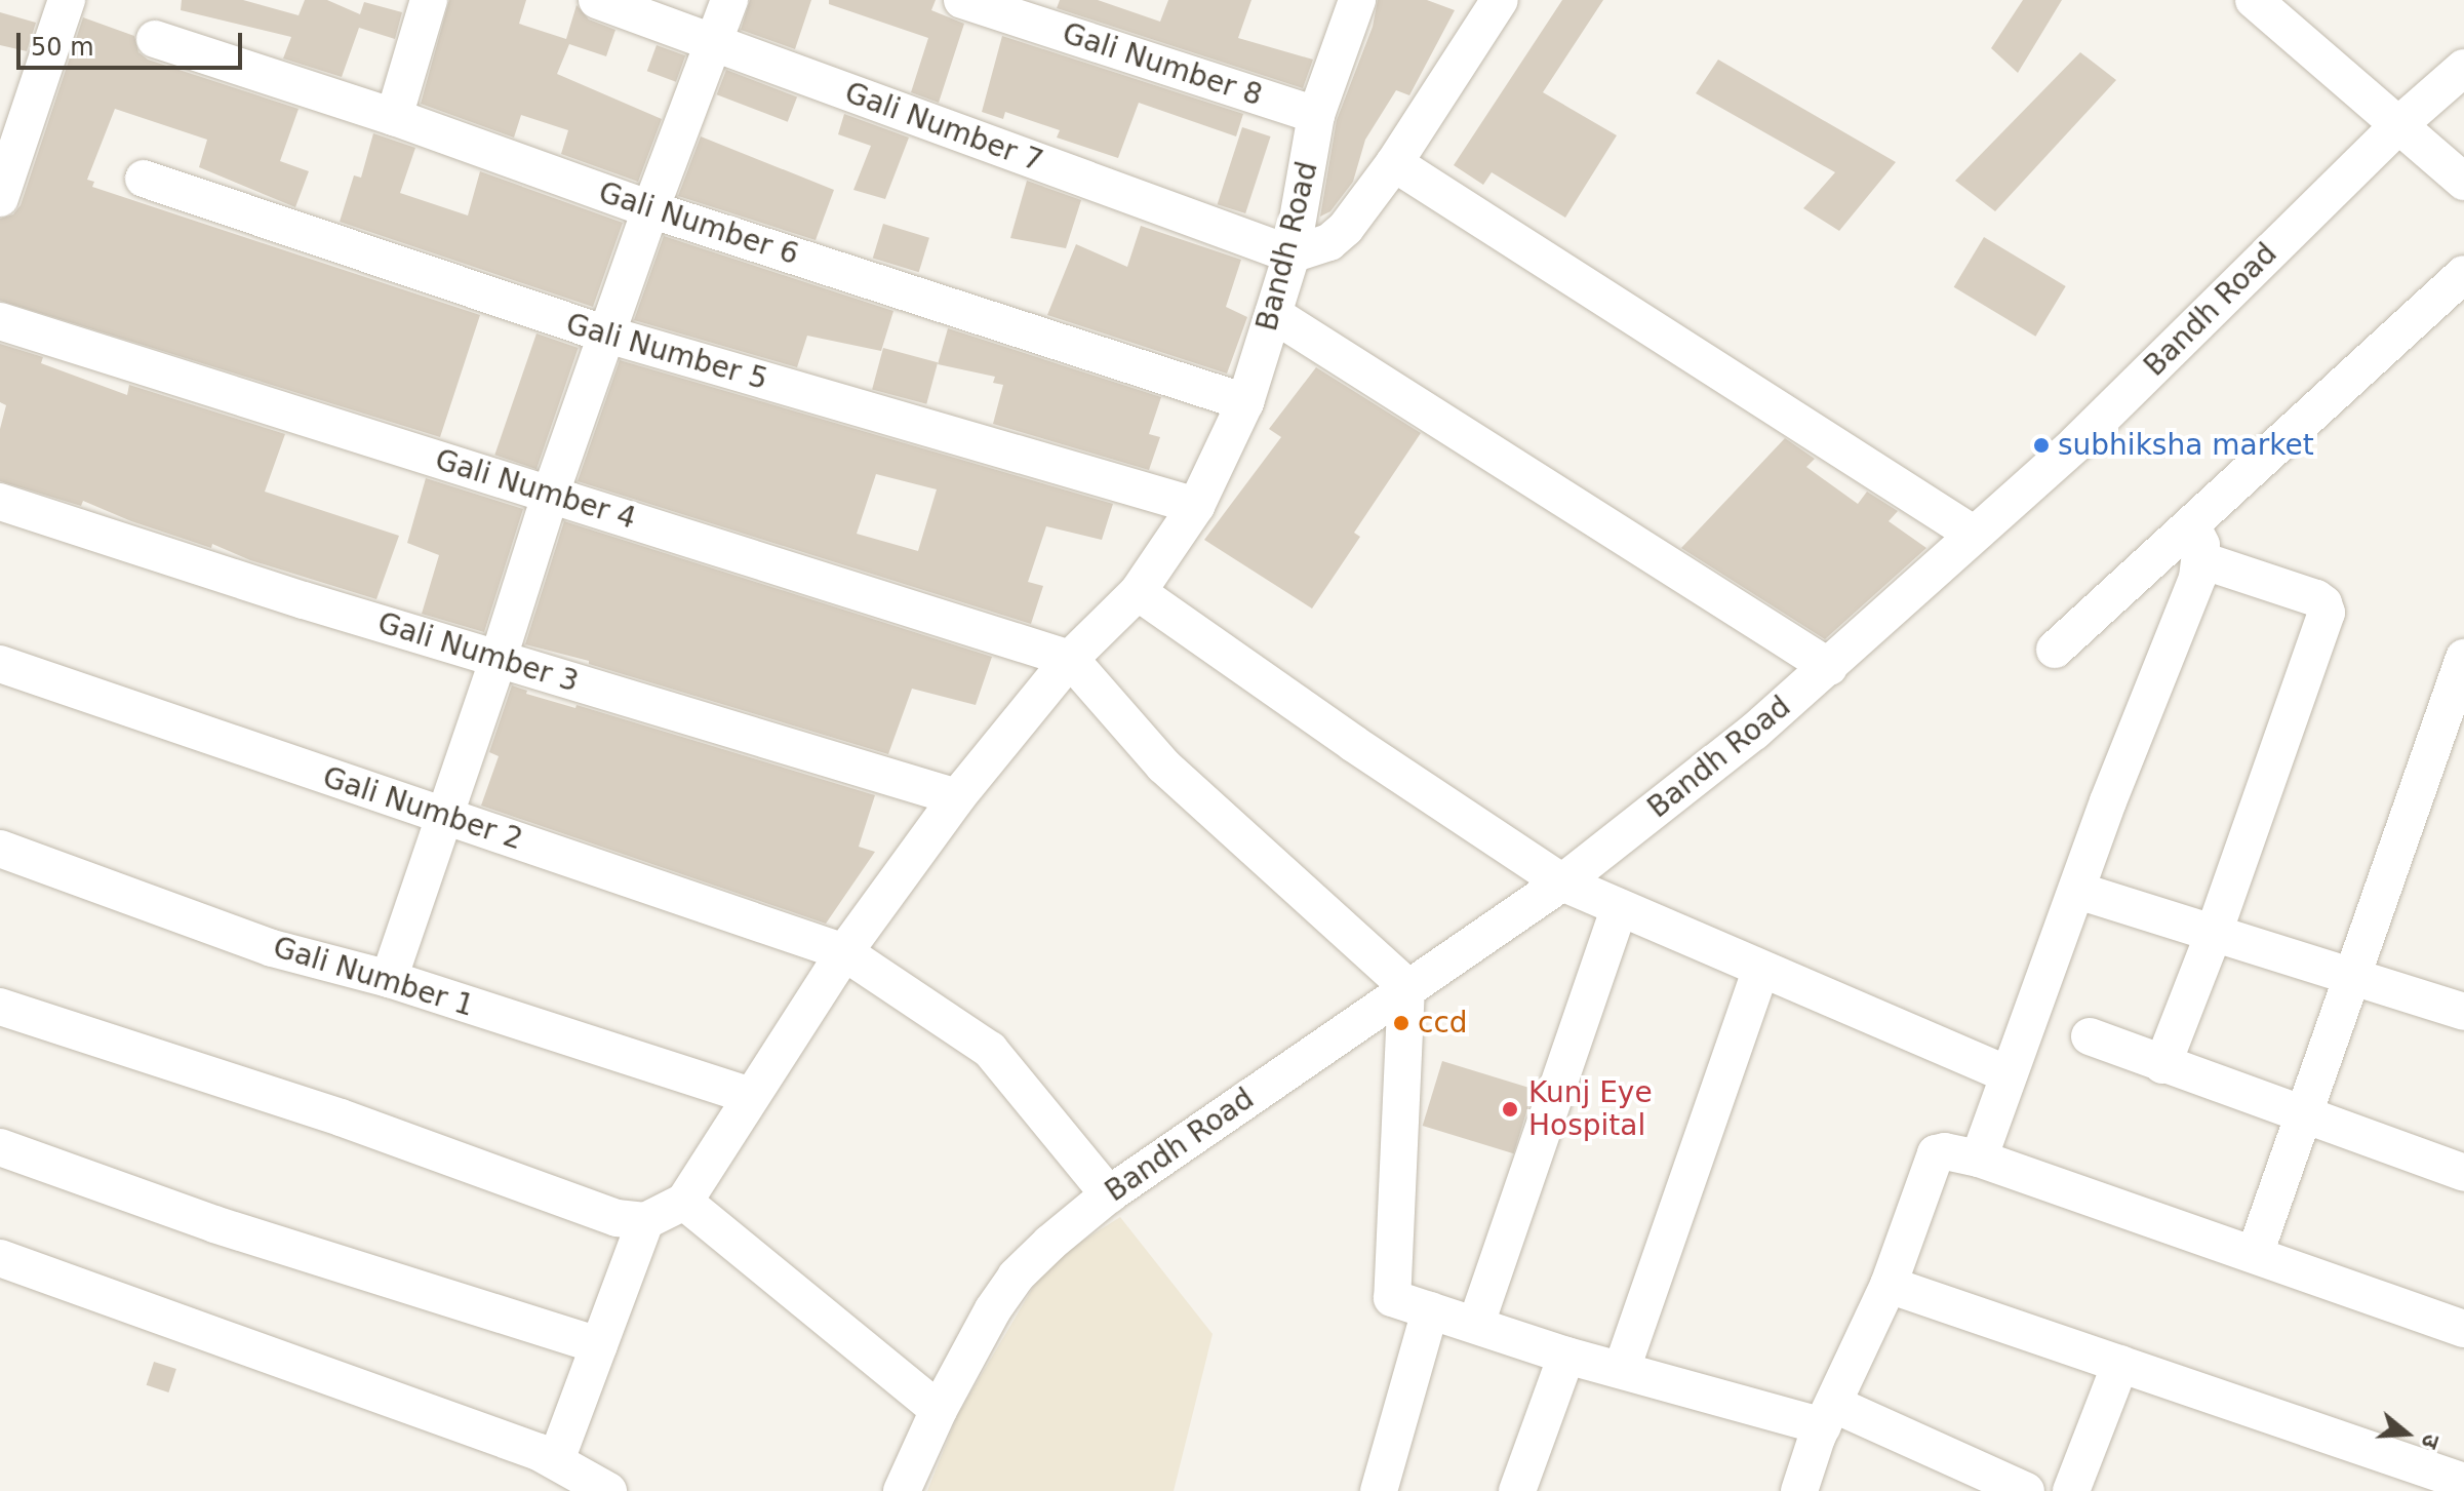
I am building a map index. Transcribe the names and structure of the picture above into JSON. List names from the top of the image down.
{
  "streets": {
    "street": [
      "Gali Number 8",
      "Gali Number 7",
      "Gali Number 6",
      "Bandh Road",
      "Gali Number 5",
      "Gali Number 4",
      "Gali Number 3",
      "Gali Number 2",
      "Gali Number 1"
    ]
  },
  "crossings": [
    ["Gali Number 8", "Bandh Road"],
    ["Gali Number 7", "Bandh Road"],
    ["Gali Number 6", "Bandh Road"],
    ["Bandh Road", "Gali Number 5"],
    ["Bandh Road", "Gali Number 4"],
    ["Bandh Road", "Gali Number 3"],
    ["Bandh Road", "Gali Number 2"],
    ["Bandh Road", "Gali Number 1"]
  ],
  "places": ["subhiksha market", "ccd", "Kunj Eye Hospital"],
  "scale_bar": "50 m",
  "north": "right"
}
